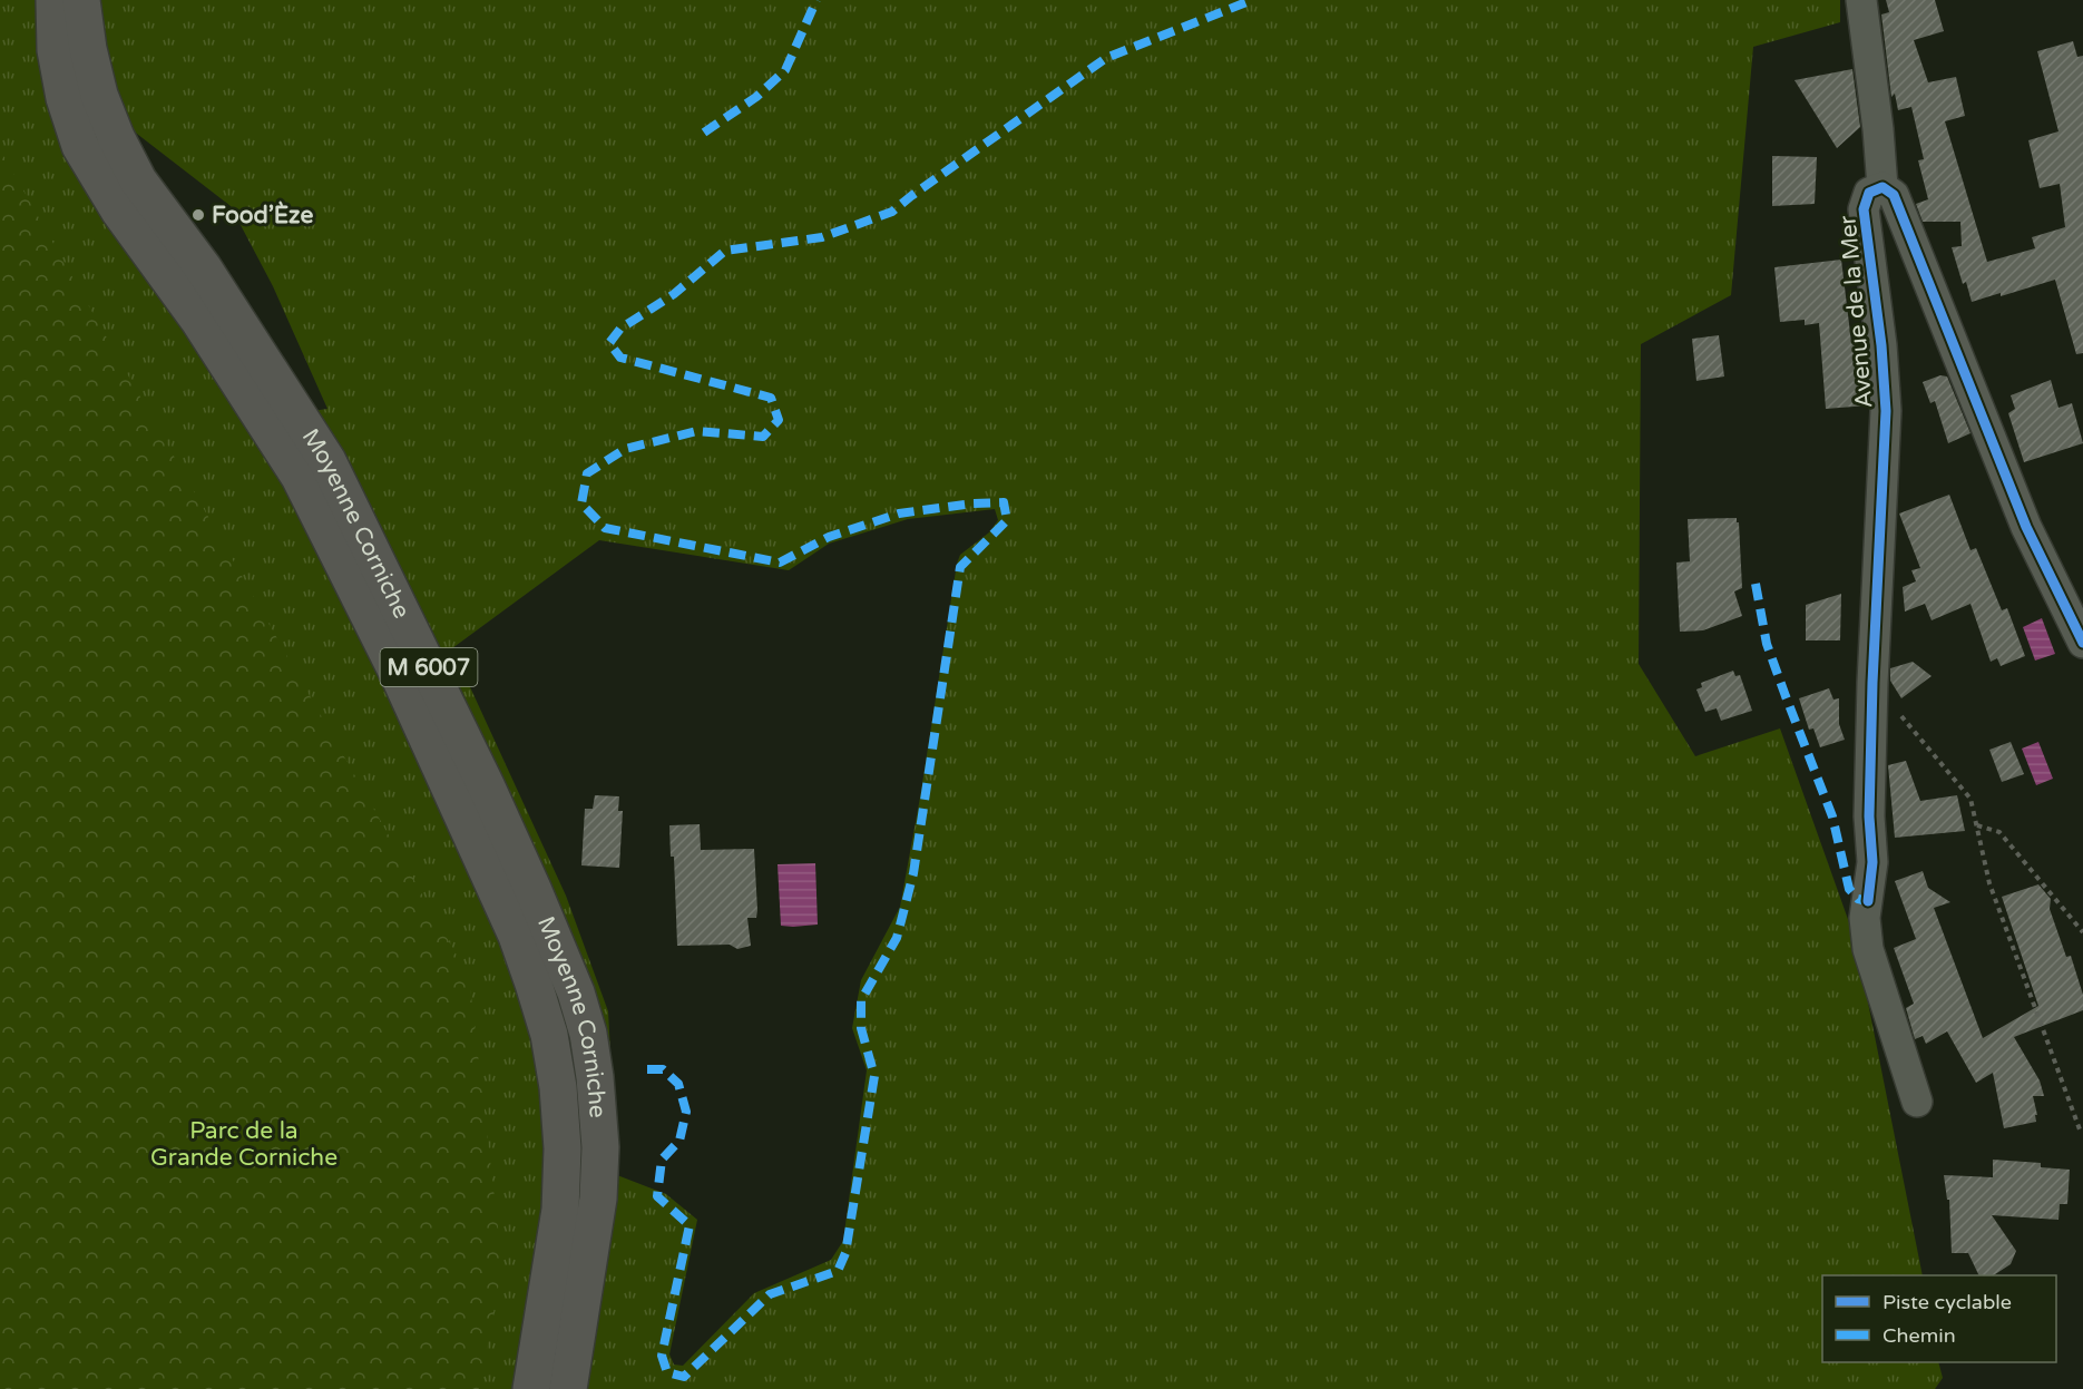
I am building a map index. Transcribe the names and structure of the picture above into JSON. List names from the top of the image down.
{
  "streets": {
    "main road": ["Moyenne Corniche", "M 6007"],
    "street": ["Avenue de la Mer"]
  },
  "parks": ["Parc de la Grande Corniche"],
  "places": ["Food’Èze"],
  "legend": ["Piste cyclable", "Chemin"]
}
